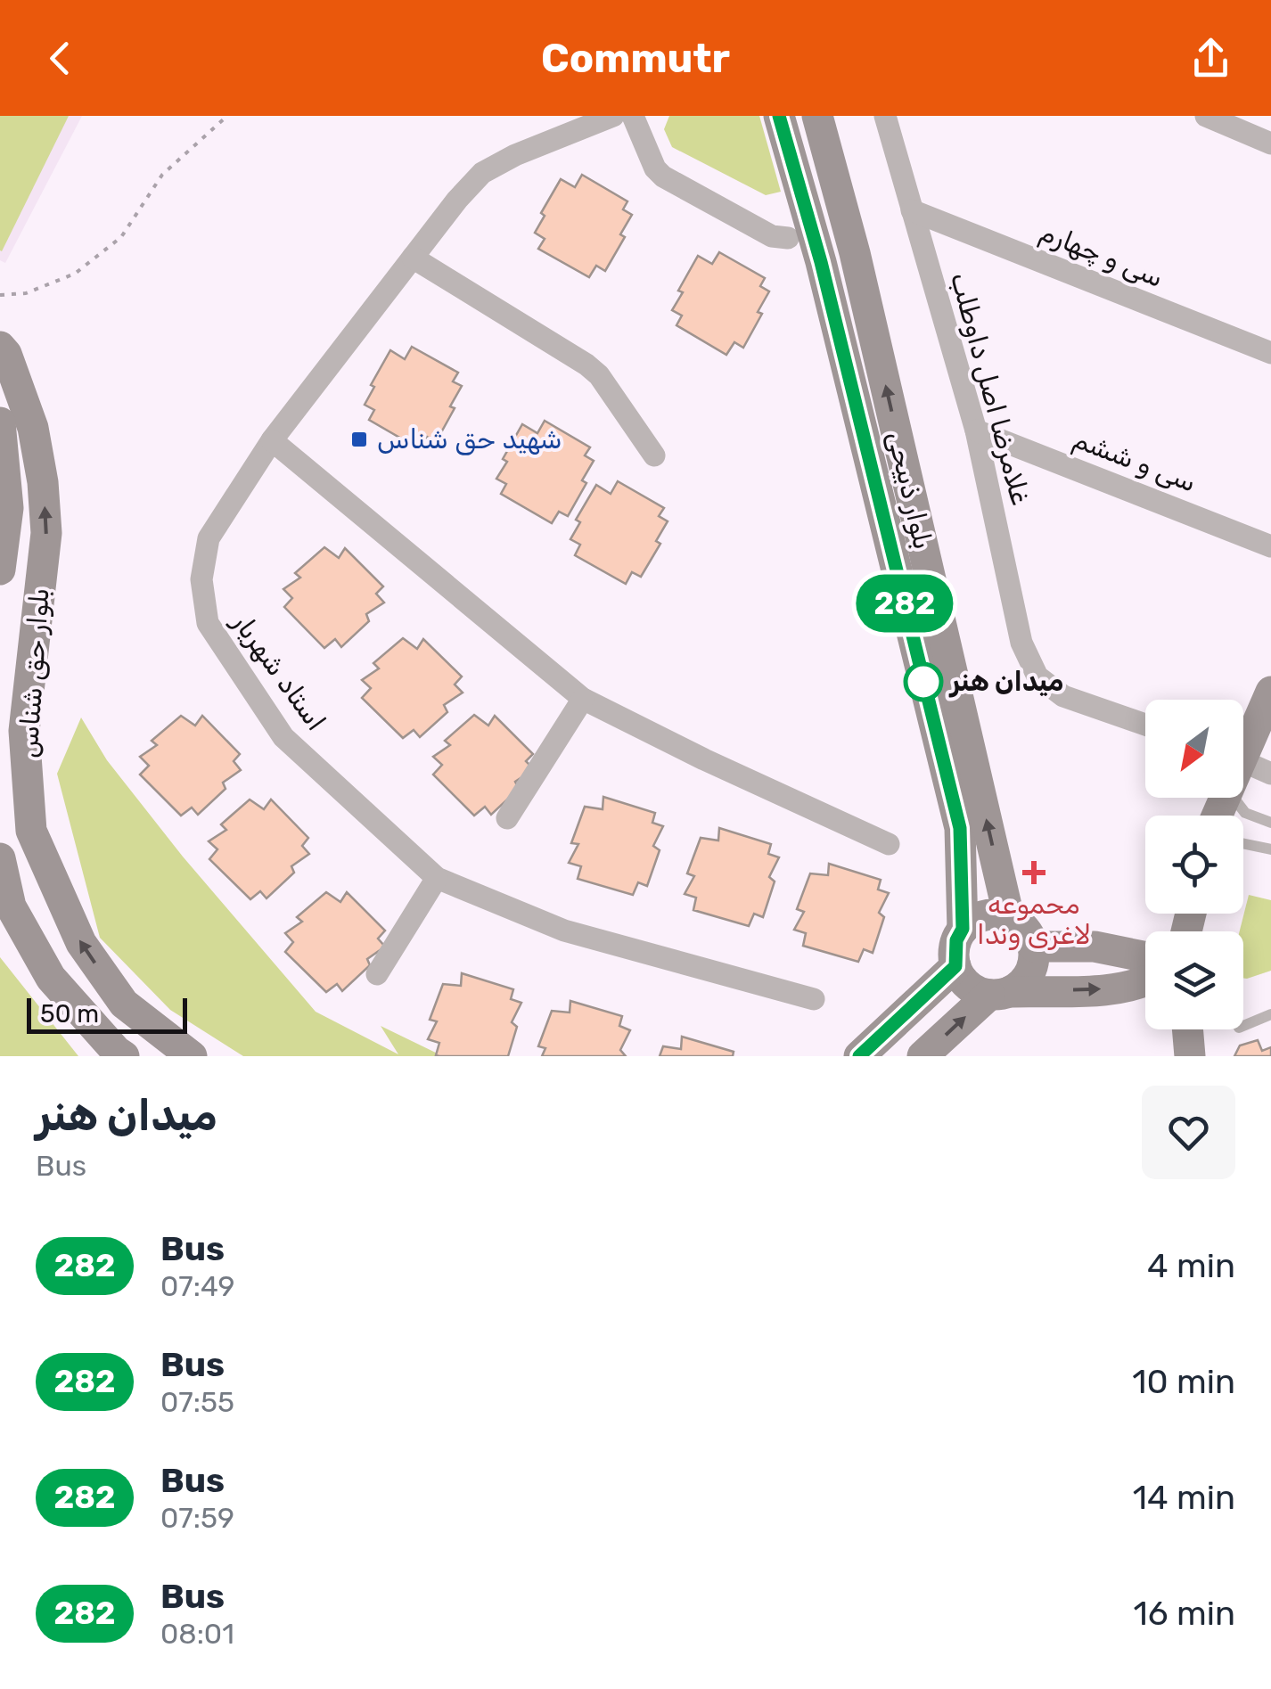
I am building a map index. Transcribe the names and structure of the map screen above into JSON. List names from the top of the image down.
{
  "streets": {
    "main road": ["بلوار ذبیحی", "بلوار حق شناس"],
    "street": [
      "سی و چهارم",
      "غلامرضا اصل داوطلب",
      "سی و ششم",
      "استاد شهریار"
    ]
  },
  "crossings": [
    ["سی و چهارم", "غلامرضا اصل داوطلب"],
    ["غلامرضا اصل داوطلب", "سی و ششم"]
  ],
  "places": {
    "transit": ["شهید حق شناس"],
    "other": ["میدان هنر"],
    "health": ["محموعه لاغری وندا"]
  },
  "lines": ["bus line 282"],
  "scale_bar": "50 m",
  "north": "bottom left",
  "page": {
    "header": "Commutr",
    "on_map": "282",
    "scale": "50 m",
    "heading": ["میدان هنر", "Bus"],
    "list": [
      {
        "mark": "282",
        "name": "Bus",
        "note": "07:49",
        "value": "4 min"
      },
      {
        "mark": "282",
        "name": "Bus",
        "note": "07:55",
        "value": "10 min"
      },
      {
        "mark": "282",
        "name": "Bus",
        "note": "07:59",
        "value": "14 min"
      },
      {
        "mark": "282",
        "name": "Bus",
        "note": "08:01",
        "value": "16 min"
      }
    ]
  }
}
